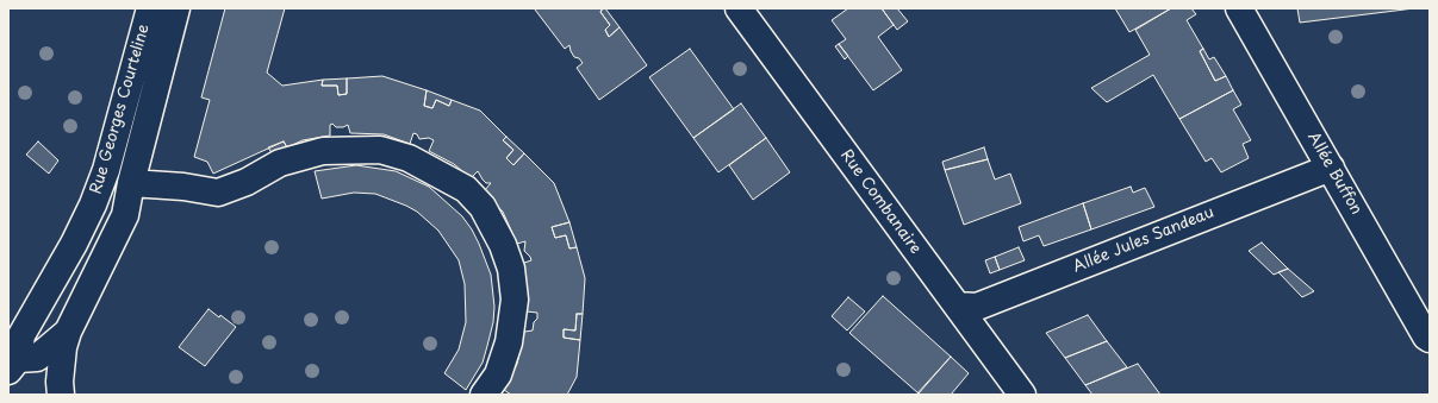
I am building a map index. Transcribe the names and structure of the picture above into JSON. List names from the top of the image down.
{
  "streets": {
    "street": [
      "Rue Georges Courteline",
      "Allée Buffon",
      "Rue Combanaire",
      "Allée Jules Sandeau"
    ]
  },
  "crossings": [
    ["Allée Buffon", "Allée Jules Sandeau"],
    ["Rue Combanaire", "Allée Jules Sandeau"]
  ]
}
